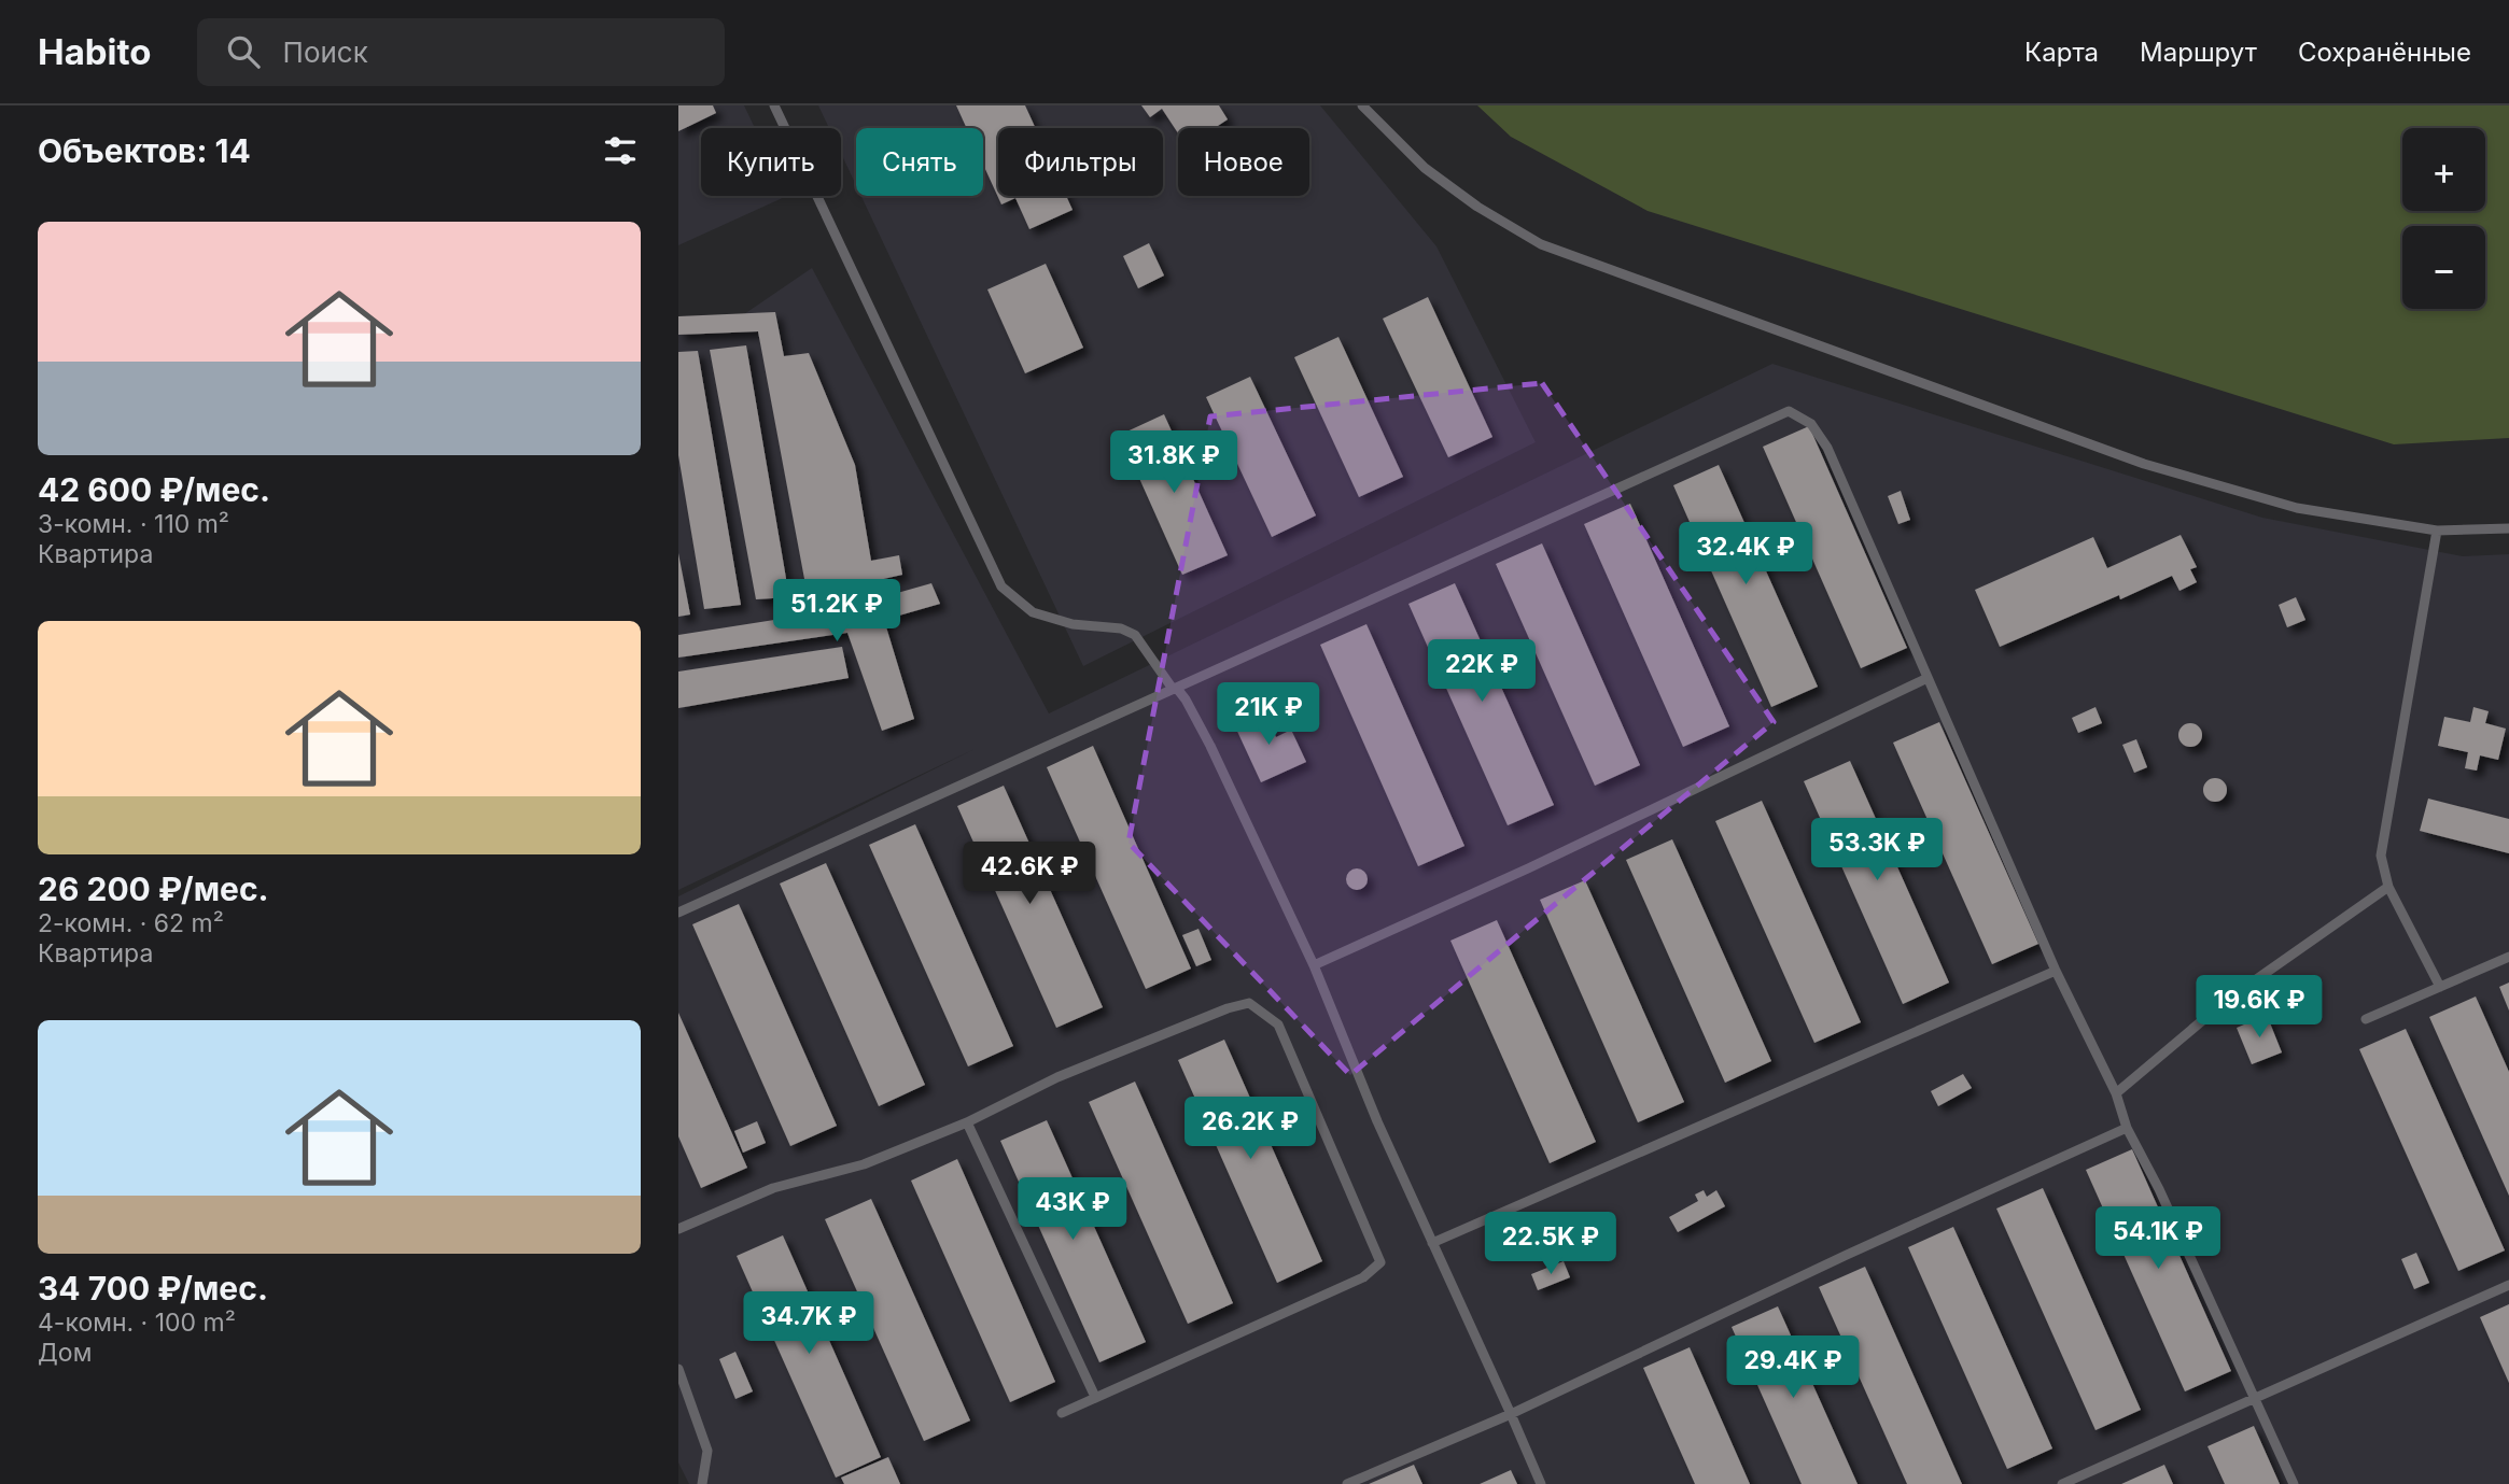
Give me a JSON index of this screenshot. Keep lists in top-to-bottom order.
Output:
{
  "page": {
    "header": "Habito",
    "search": "Поиск",
    "nav": ["Карта", "Маршрут", "Сохранённые"],
    "heading": "Объектов: 14",
    "map_buttons": ["+", "−"],
    "chip": [
      "Купить",
      "Снять",
      "Фильтры",
      "Новое"
    ],
    "list": [
      {
        "name": "42 600 ₽/мес.",
        "note": "3-комн. · 110 m² · Квартира"
      },
      {
        "name": "26 200 ₽/мес.",
        "note": "2-комн. · 62 m² · Квартира"
      },
      {
        "name": "34 700 ₽/мес.",
        "note": "4-комн. · 100 m² · Дом"
      }
    ],
    "price": [
      "31.8K ₽",
      "32.4K ₽",
      "51.2K ₽",
      "22K ₽",
      "21K ₽",
      "53.3K ₽",
      "42.6K ₽",
      "19.6K ₽",
      "26.2K ₽",
      "43K ₽",
      "54.1K ₽",
      "22.5K ₽",
      "34.7K ₽",
      "29.4K ₽"
    ]
  }
}
